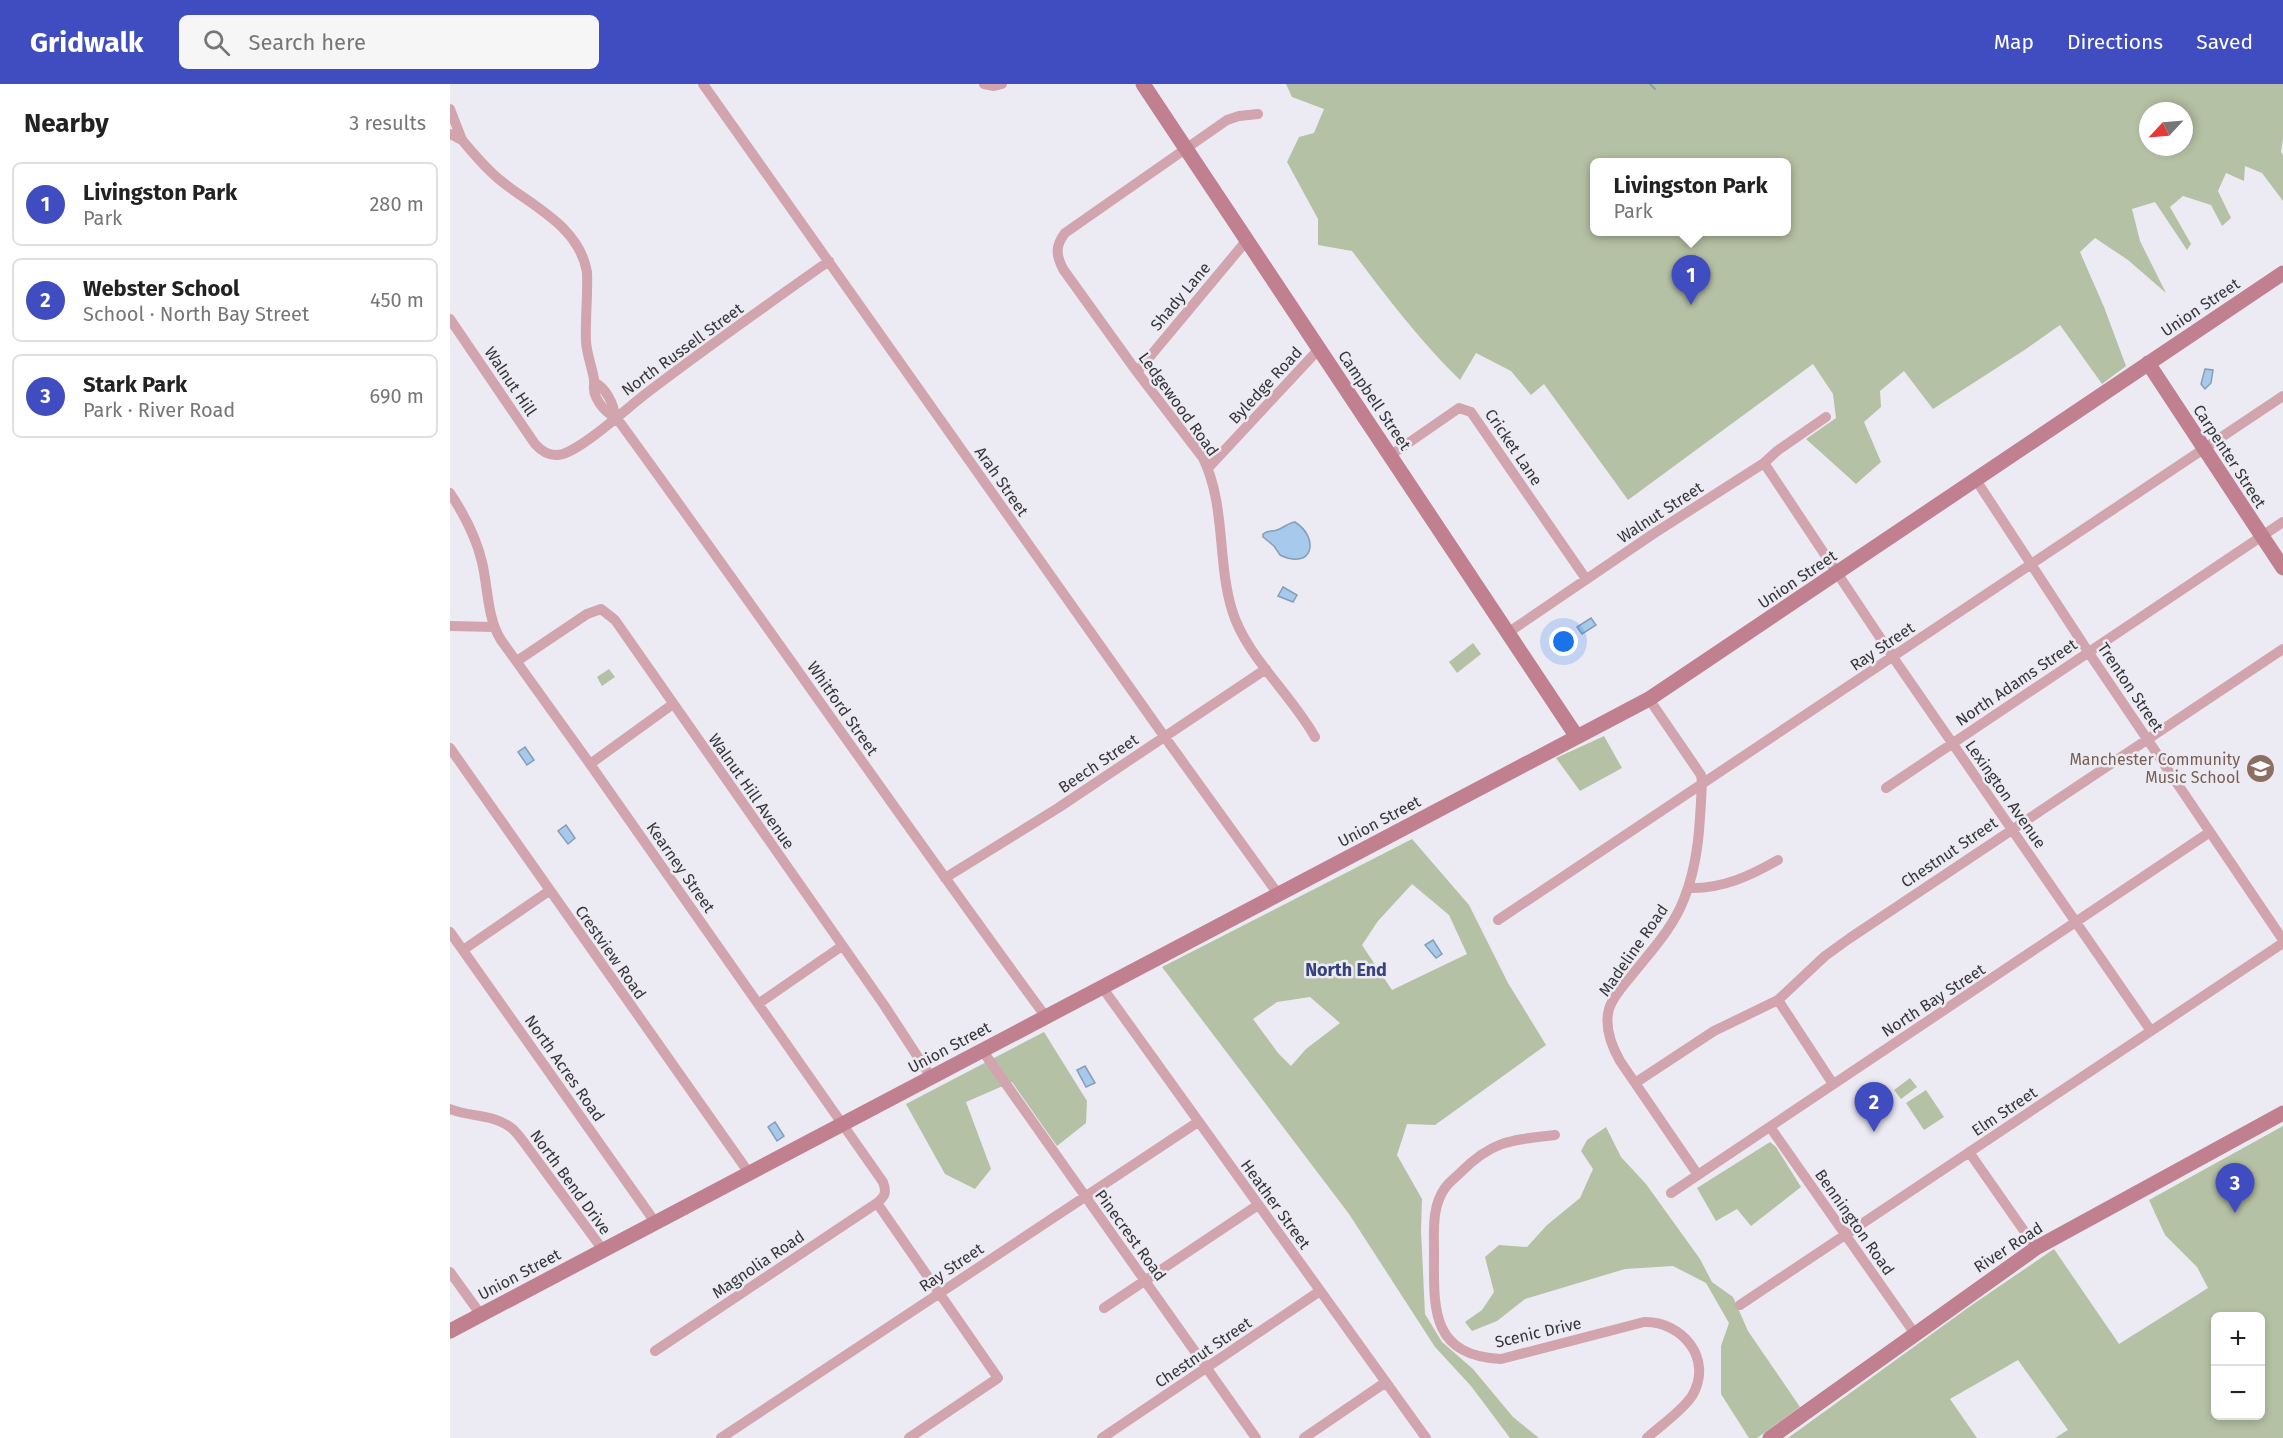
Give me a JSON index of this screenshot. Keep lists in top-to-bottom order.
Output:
{
  "streets": {
    "street": [
      "Shady Lane",
      "Union Street",
      "North Russell Street",
      "Walnut Hill",
      "Byledge Road",
      "Campbell Street",
      "Ledgewood Road",
      "Cricket Lane",
      "Carpenter Street",
      "Arah Street",
      "Walnut Street",
      "Ray Street",
      "North Adams Street",
      "Trenton Street",
      "Whitford Street",
      "Beech Street",
      "Walnut Hill Avenue",
      "Lexington Avenue",
      "Chestnut Street",
      "Kearney Street",
      "Madeline Road",
      "Crestview Road",
      "North Bay Street",
      "North Acres Road",
      "Elm Street",
      "North Bend Drive",
      "Heather Street",
      "Bennington Road",
      "Pinecrest Road",
      "River Road",
      "Magnolia Road",
      "Scenic Drive"
    ]
  },
  "crossings": [
    ["Shady Lane", "Campbell Street"],
    ["Shady Lane", "Ledgewood Road"],
    ["Union Street", "Campbell Street"],
    ["Union Street", "Carpenter Street"],
    ["Union Street", "Arah Street"],
    ["Union Street", "Trenton Street"],
    ["Union Street", "Whitford Street"],
    ["Union Street", "Walnut Hill Avenue"],
    ["Union Street", "Lexington Avenue"],
    ["Union Street", "Kearney Street"],
    ["Union Street", "Crestview Road"],
    ["Union Street", "North Acres Road"],
    ["Union Street", "North Bend Drive"],
    ["Union Street", "Heather Street"],
    ["Union Street", "Pinecrest Road"],
    ["North Russell Street", "Walnut Hill"],
    ["North Russell Street", "Arah Street"],
    ["North Russell Street", "Whitford Street"],
    ["Byledge Road", "Campbell Street"],
    ["Byledge Road", "Ledgewood Road"],
    ["Campbell Street", "Ledgewood Road"],
    ["Campbell Street", "Cricket Lane"],
    ["Campbell Street", "Walnut Street"],
    ["Ledgewood Road", "Beech Street"],
    ["Cricket Lane", "Walnut Street"],
    ["Carpenter Street", "Ray Street"],
    ["Carpenter Street", "North Adams Street"],
    ["Arah Street", "Beech Street"],
    ["Walnut Street", "Lexington Avenue"],
    ["Ray Street", "Trenton Street"],
    ["Ray Street", "Lexington Avenue"],
    ["Ray Street", "Madeline Road"],
    ["Ray Street", "Heather Street"],
    ["Ray Street", "Pinecrest Road"],
    ["North Adams Street", "Trenton Street"],
    ["North Adams Street", "Lexington Avenue"],
    ["Trenton Street", "Chestnut Street"],
    ["Trenton Street", "North Bay Street"],
    ["Trenton Street", "Elm Street"],
    ["Whitford Street", "Beech Street"],
    ["Walnut Hill Avenue", "Kearney Street"],
    ["Lexington Avenue", "Chestnut Street"],
    ["Lexington Avenue", "North Bay Street"],
    ["Lexington Avenue", "Elm Street"],
    ["Chestnut Street", "Madeline Road"],
    ["Chestnut Street", "Heather Street"],
    ["Chestnut Street", "Pinecrest Road"],
    ["Kearney Street", "Magnolia Road"],
    ["Madeline Road", "North Bay Street"],
    ["North Bay Street", "Bennington Road"],
    ["Elm Street", "Bennington Road"],
    ["Bennington Road", "River Road"]
  ],
  "districts": ["North End"],
  "places": {
    "school or university": ["Manchester Community Music School"]
  },
  "north": "bottom left",
  "page": {
    "header": "Gridwalk",
    "search": "Search here",
    "nav": ["Map", "Directions", "Saved"],
    "heading": ["Nearby", "3 results"],
    "popup": ["Livingston Park", "Park"],
    "list": [
      {
        "mark": "1",
        "name": "Livingston Park",
        "note": "Park",
        "value": "280 m"
      },
      {
        "mark": "2",
        "name": "Webster School",
        "note": "School · North Bay Street",
        "value": "450 m"
      },
      {
        "mark": "3",
        "name": "Stark Park",
        "note": "Park · River Road",
        "value": "690 m"
      }
    ],
    "pins": ["1", "2", "3"],
    "map_buttons": ["+", "−"]
  }
}
